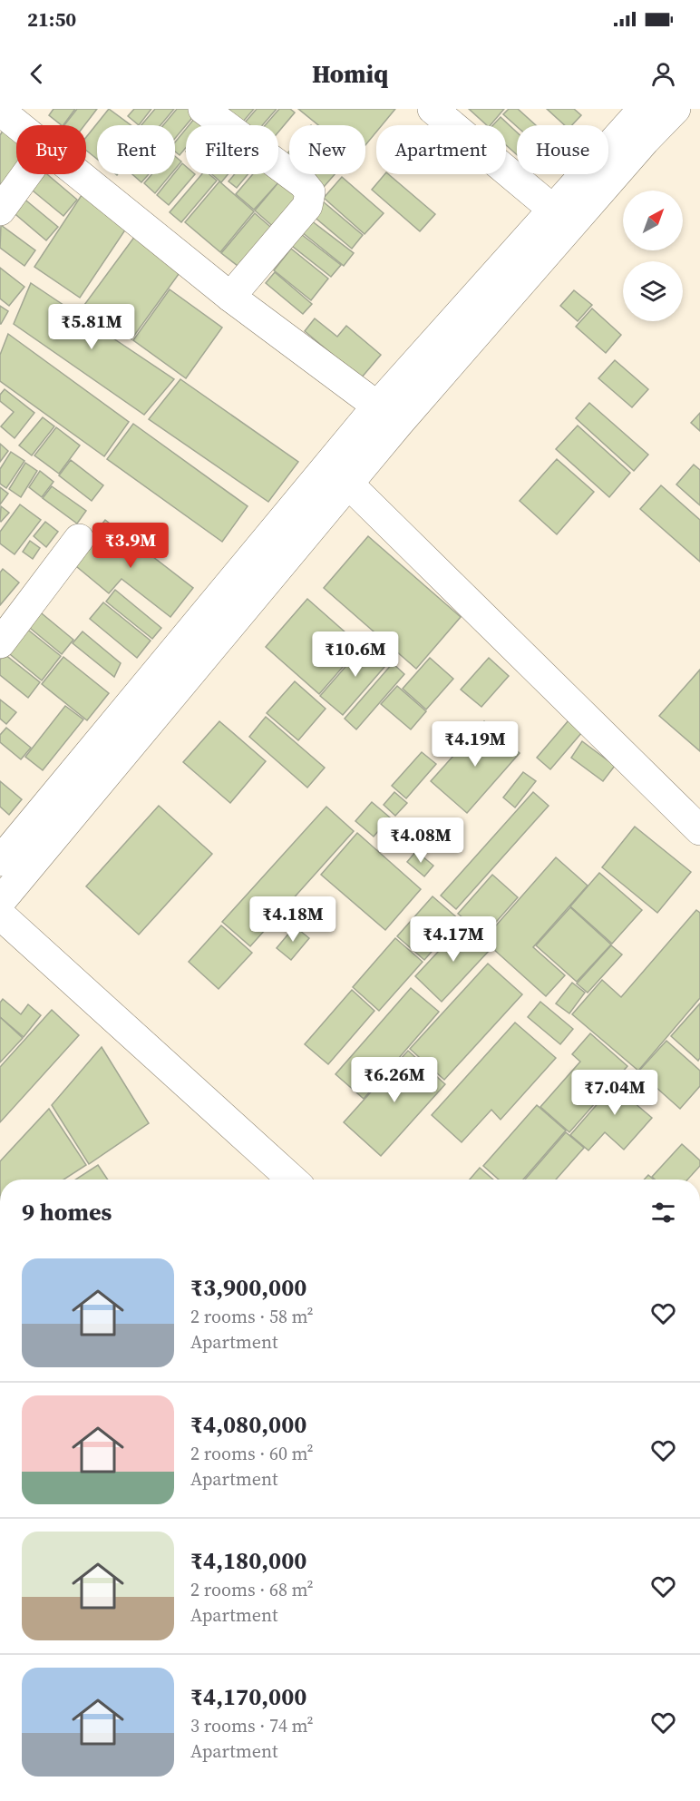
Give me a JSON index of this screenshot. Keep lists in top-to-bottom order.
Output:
{
  "north": "top right",
  "page": {
    "status": "21:50",
    "header": "Homiq",
    "chip": [
      "Buy",
      "Rent",
      "Filters",
      "New",
      "Apartment",
      "House"
    ],
    "price": [
      "₹5.81M",
      "₹3.9M",
      "₹10.6M",
      "₹4.19M",
      "₹4.08M",
      "₹4.18M",
      "₹4.17M",
      "₹6.26M",
      "₹7.04M"
    ],
    "heading": "9 homes",
    "list": [
      {
        "name": "₹3,900,000",
        "note": "2 rooms · 58 m² · Apartment"
      },
      {
        "name": "₹4,080,000",
        "note": "2 rooms · 60 m² · Apartment"
      },
      {
        "name": "₹4,180,000",
        "note": "2 rooms · 68 m² · Apartment"
      },
      {
        "name": "₹4,170,000",
        "note": "3 rooms · 74 m² · Apartment"
      }
    ]
  }
}
